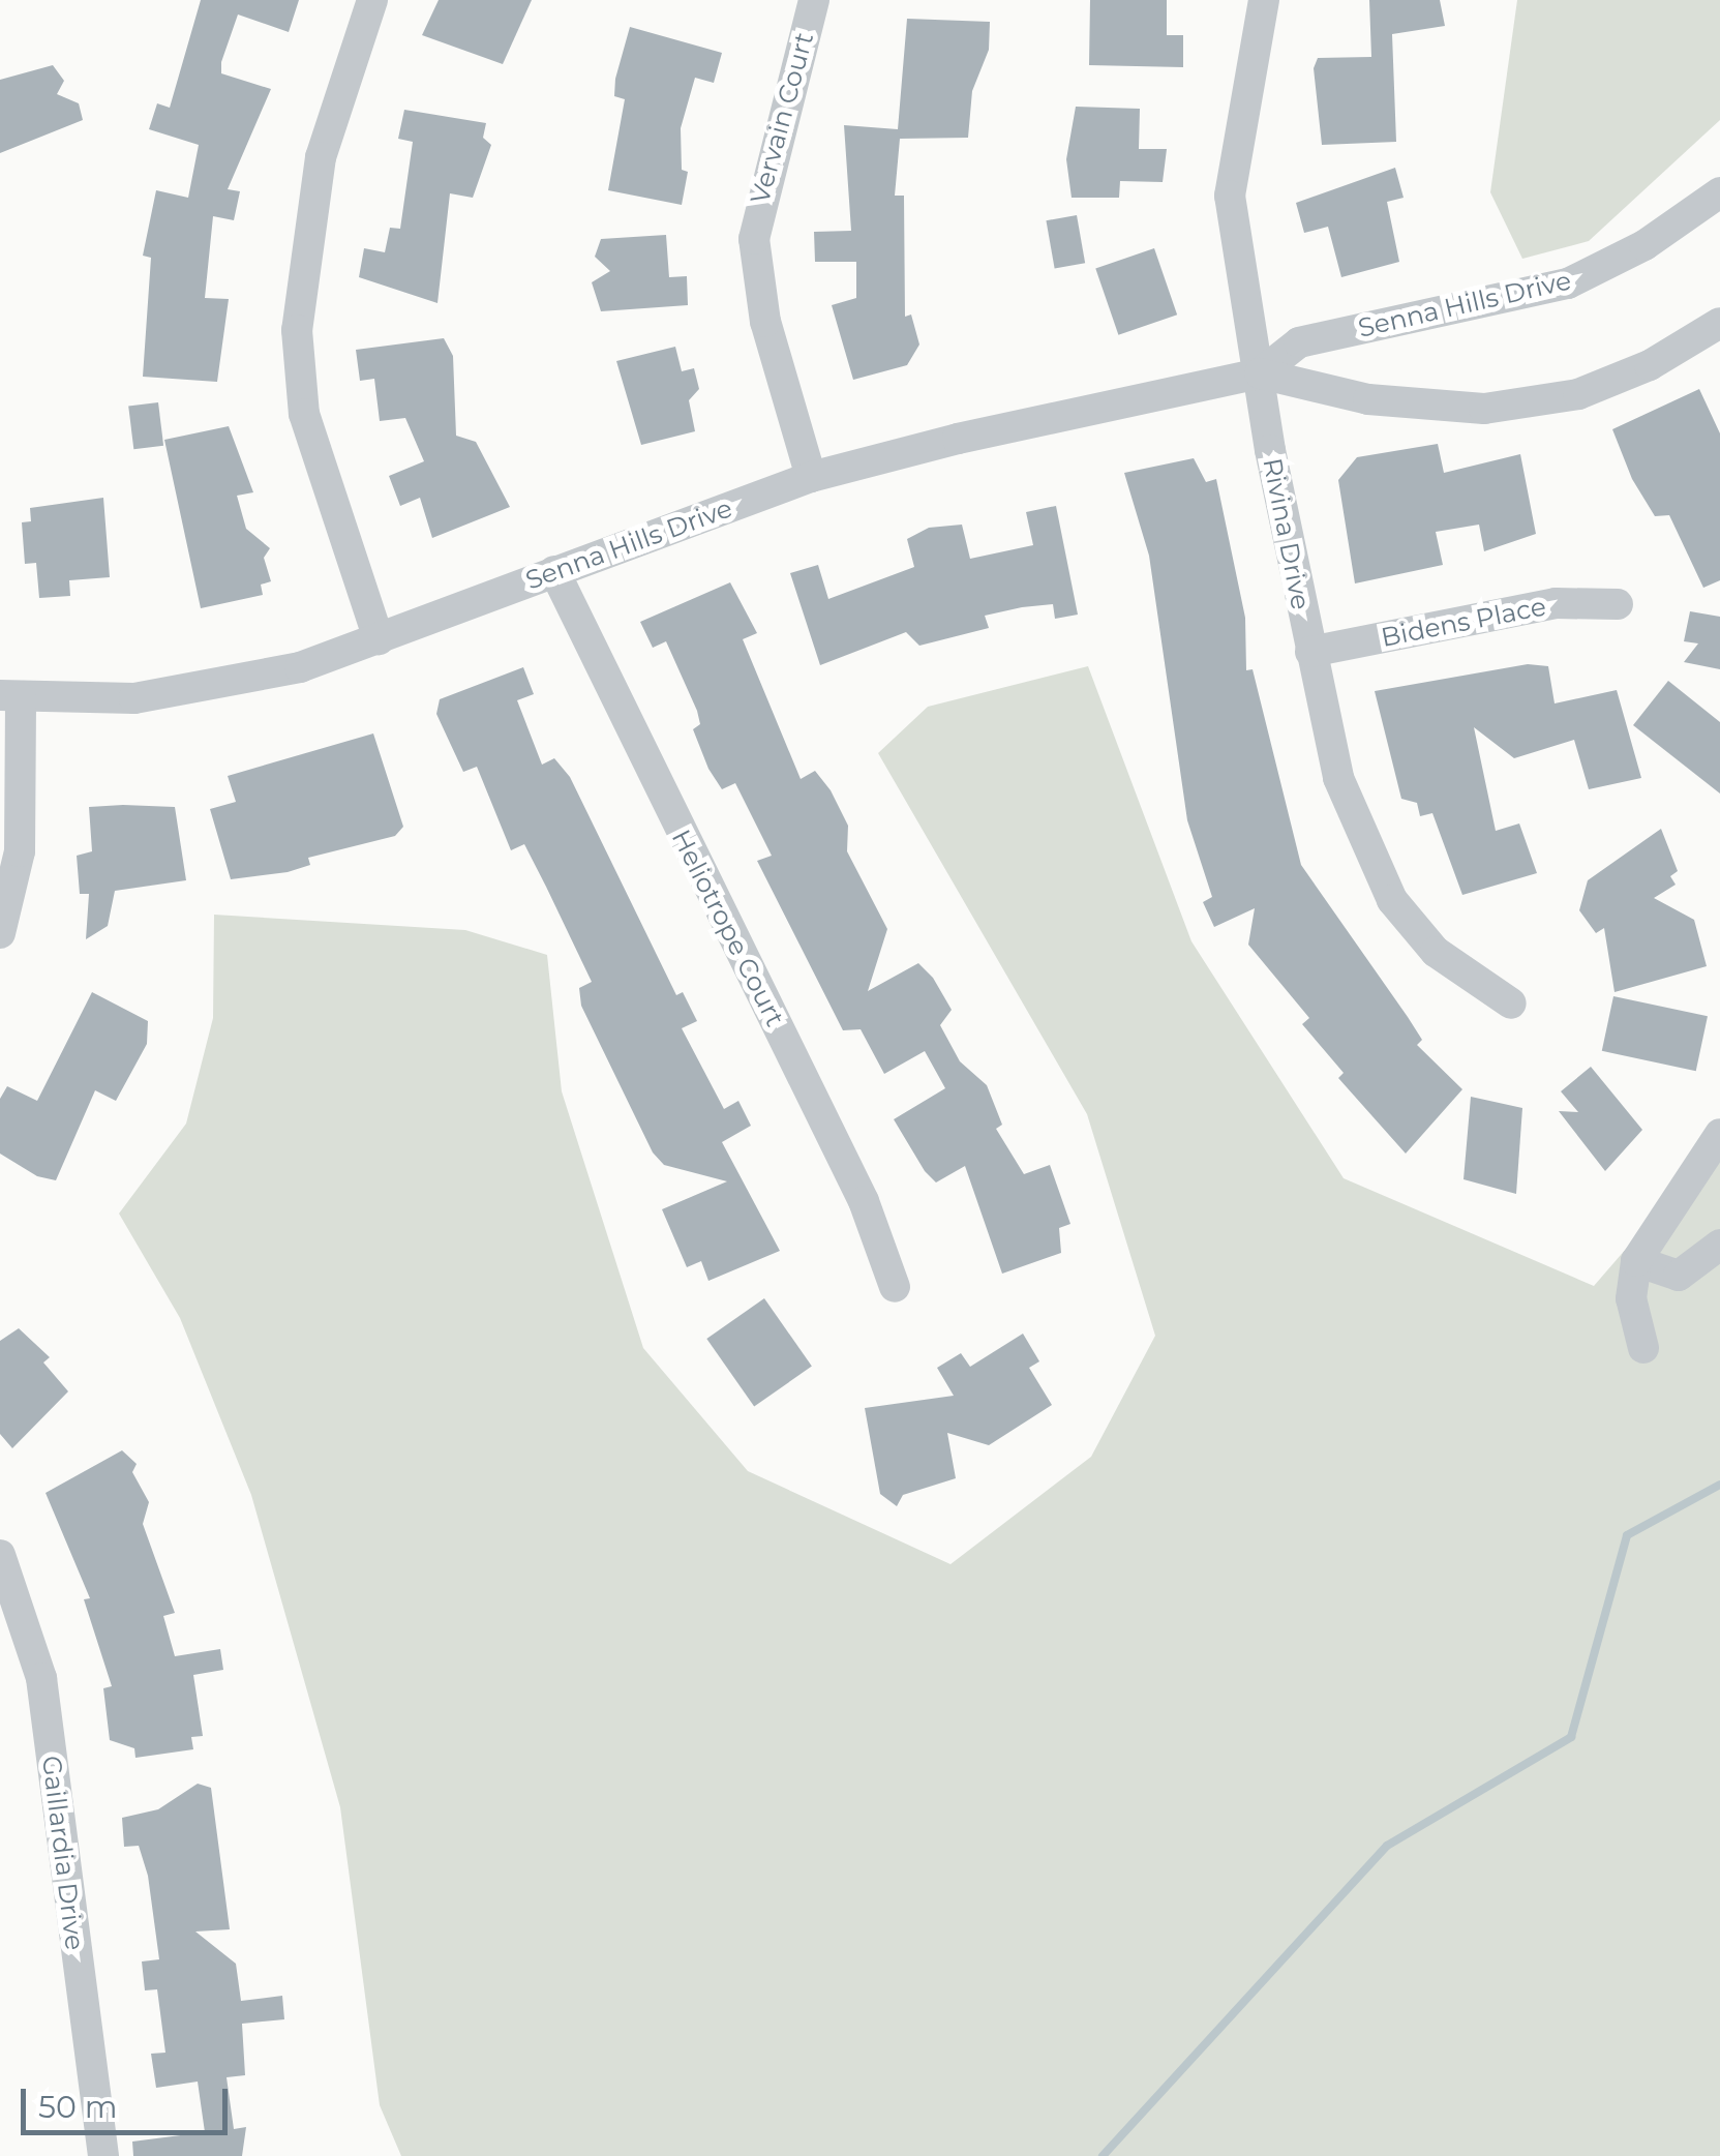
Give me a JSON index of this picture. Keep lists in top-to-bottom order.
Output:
{
  "streets": {
    "street": [
      "Vervain Court",
      "Senna Hills Drive",
      "Rivina Drive",
      "Bidens Place",
      "Heliotrope Court",
      "Gaillardia Drive"
    ]
  },
  "crossings": [
    ["Vervain Court", "Senna Hills Drive"],
    ["Senna Hills Drive", "Rivina Drive"],
    ["Senna Hills Drive", "Heliotrope Court"],
    ["Rivina Drive", "Bidens Place"]
  ],
  "scale_bar": "50 m"
}
